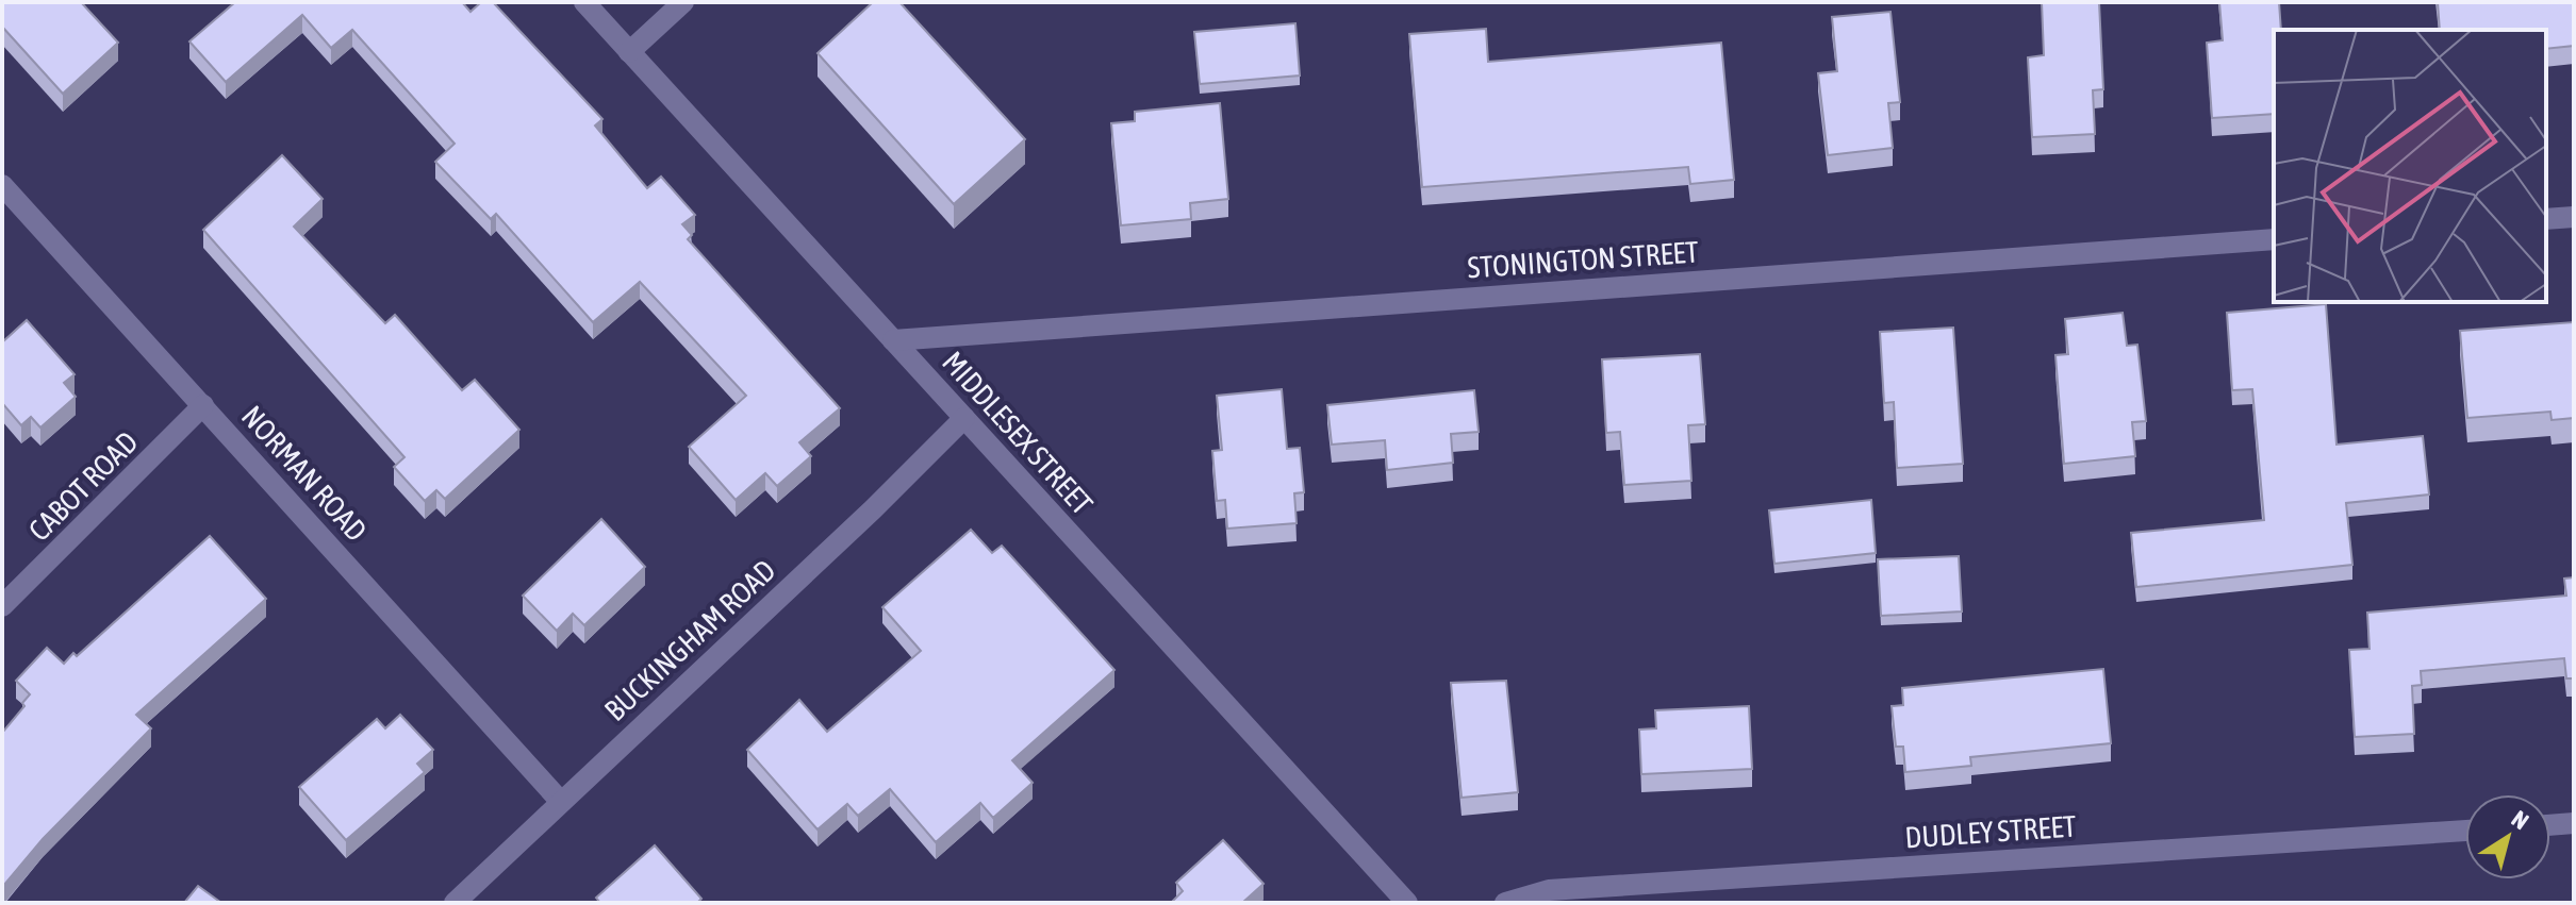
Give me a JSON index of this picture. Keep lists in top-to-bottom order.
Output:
{
  "streets": {
    "street": [
      "STONINGTON STREET",
      "MIDDLESEX STREET",
      "NORMAN ROAD",
      "CABOT ROAD",
      "BUCKINGHAM ROAD",
      "DUDLEY STREET"
    ]
  },
  "crossings": [
    ["STONINGTON STREET", "MIDDLESEX STREET"],
    ["MIDDLESEX STREET", "BUCKINGHAM ROAD"],
    ["NORMAN ROAD", "CABOT ROAD"],
    ["NORMAN ROAD", "BUCKINGHAM ROAD"]
  ],
  "north": "top right"
}
